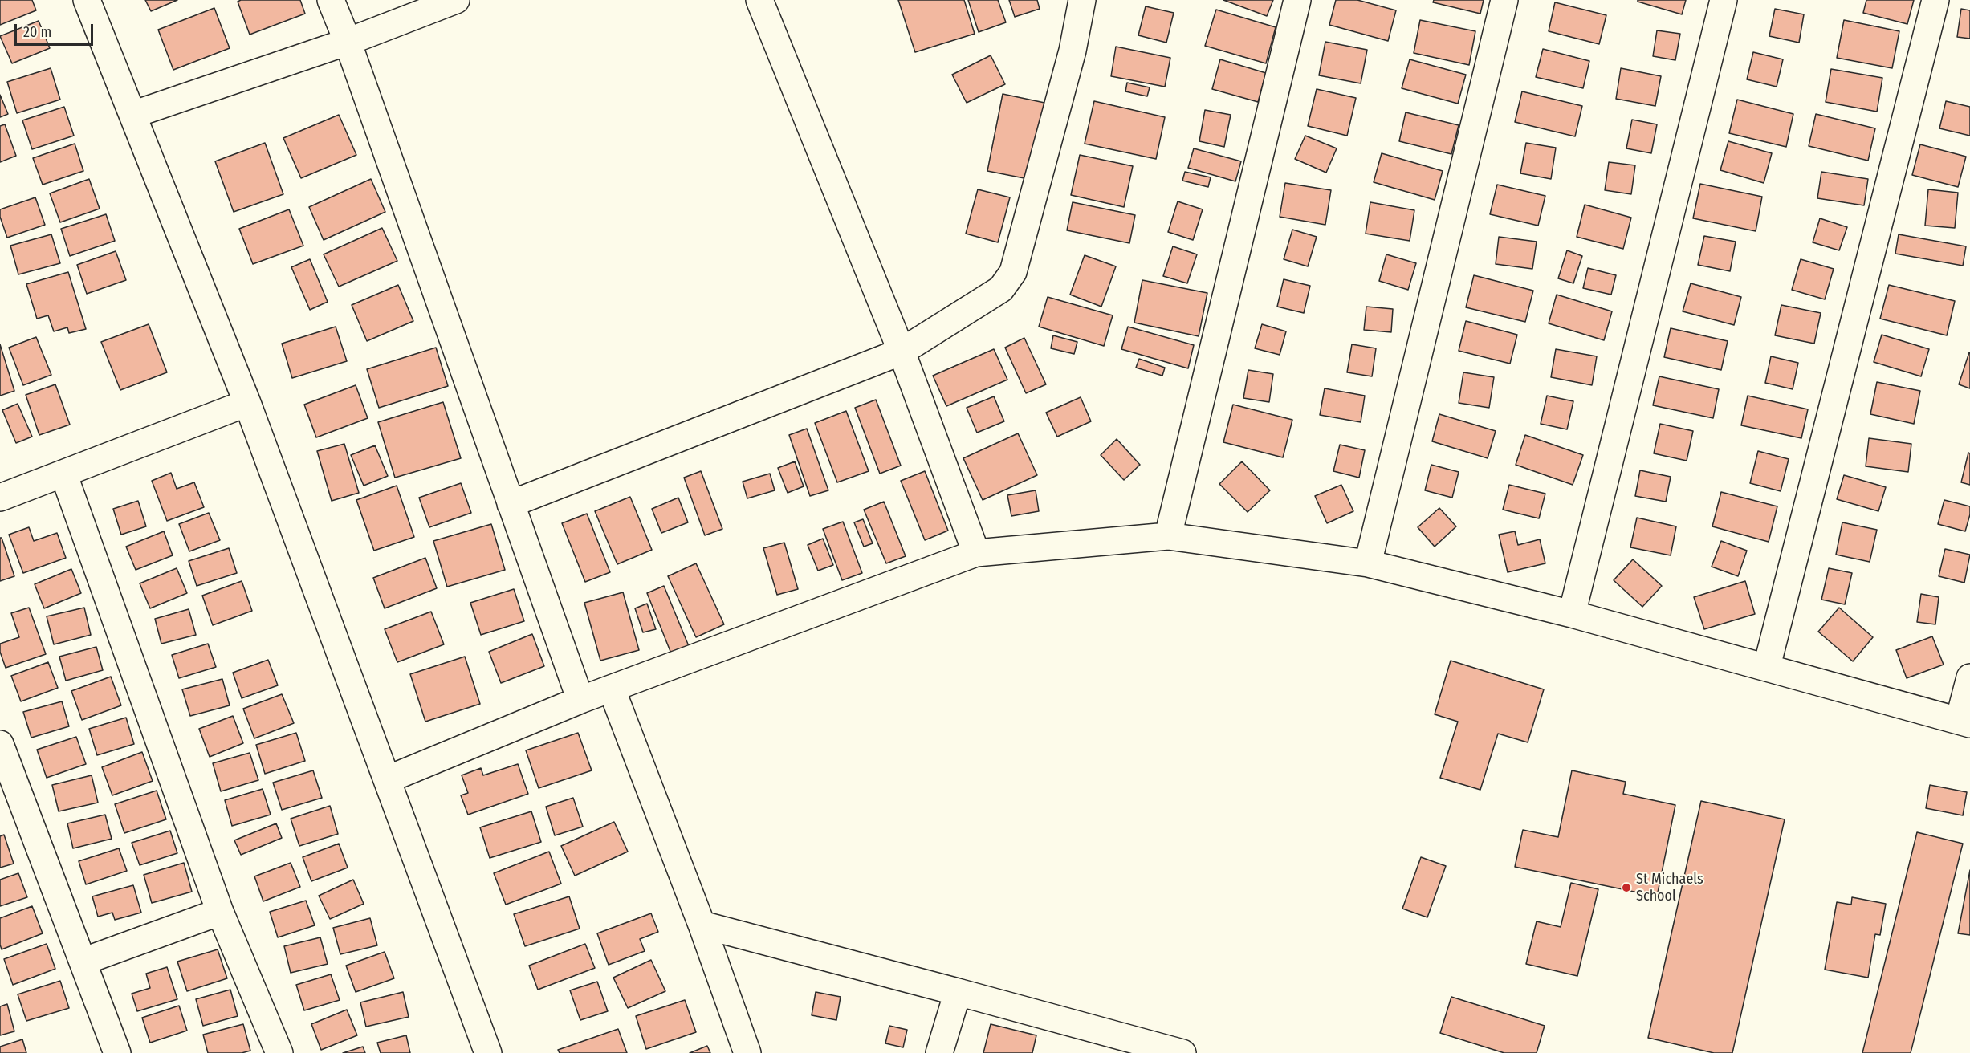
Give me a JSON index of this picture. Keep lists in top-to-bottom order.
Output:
{
  "places": ["St Michaels School"],
  "scale_bar": "20 m"
}
